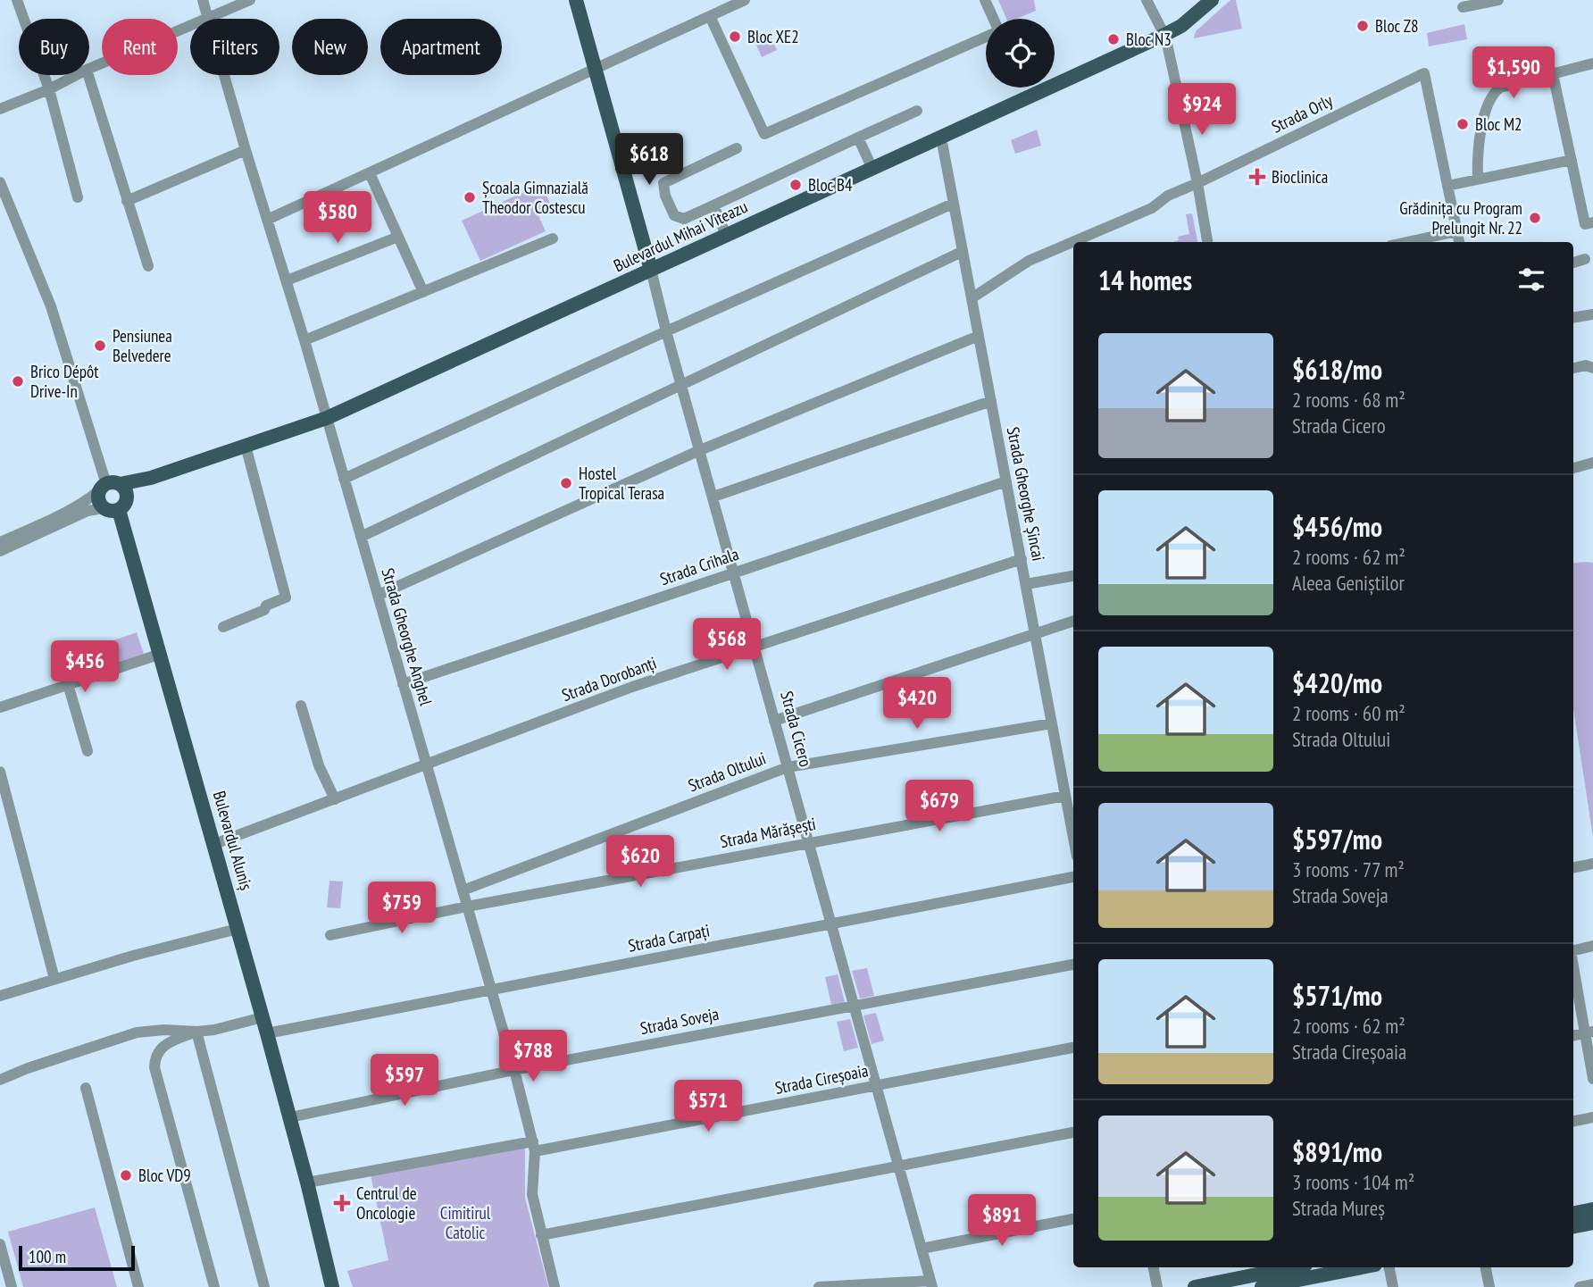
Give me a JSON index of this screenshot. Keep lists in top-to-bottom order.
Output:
{
  "streets": {
    "main road": ["Bulevardul Mihai Viteazu", "Strada Cicero", "Bulevardul Aluniș"],
    "street": [
      "Strada Orly",
      "Strada Gheorghe Șincai",
      "Strada Crihala",
      "Strada Gheorghe Anghel",
      "Strada Dorobanți",
      "Strada Oltului",
      "Strada Mărășești",
      "Strada Carpați",
      "Strada Soveja",
      "Strada Cireșoaia"
    ]
  },
  "crossings": [
    ["Strada Orly", "Strada Gheorghe Șincai"],
    ["Bulevardul Mihai Viteazu", "Strada Gheorghe Șincai"],
    ["Bulevardul Mihai Viteazu", "Strada Gheorghe Anghel"],
    ["Bulevardul Mihai Viteazu", "Strada Cicero"],
    ["Bulevardul Mihai Viteazu", "Bulevardul Aluniș"],
    ["Strada Gheorghe Șincai", "Strada Crihala"],
    ["Strada Gheorghe Șincai", "Strada Dorobanți"],
    ["Strada Gheorghe Șincai", "Strada Oltului"],
    ["Strada Gheorghe Șincai", "Strada Mărășești"],
    ["Strada Crihala", "Strada Gheorghe Anghel"],
    ["Strada Crihala", "Strada Cicero"],
    ["Strada Gheorghe Anghel", "Strada Dorobanți"],
    ["Strada Gheorghe Anghel", "Strada Oltului"],
    ["Strada Gheorghe Anghel", "Strada Mărășești"],
    ["Strada Gheorghe Anghel", "Strada Carpați"],
    ["Strada Gheorghe Anghel", "Strada Soveja"],
    ["Strada Gheorghe Anghel", "Strada Cireșoaia"],
    ["Strada Dorobanți", "Strada Cicero"],
    ["Strada Dorobanți", "Bulevardul Aluniș"],
    ["Strada Cicero", "Strada Oltului"],
    ["Strada Cicero", "Strada Mărășești"],
    ["Strada Cicero", "Strada Carpați"],
    ["Strada Cicero", "Strada Soveja"],
    ["Strada Cicero", "Strada Cireșoaia"],
    ["Bulevardul Aluniș", "Strada Carpați"],
    ["Bulevardul Aluniș", "Strada Soveja"],
    ["Bulevardul Aluniș", "Strada Cireșoaia"]
  ],
  "parks": ["Cimitirul Catolic"],
  "places": {
    "other": [
      "Bloc Z8",
      "Bloc XE2",
      "Bloc N3",
      "Bloc M2",
      "Bloc B4",
      "Școala Gimnazială Theodor Costescu",
      "Grădinița cu Program Prelungit Nr. 22",
      "Pensiunea Belvedere",
      "Brico Dépôt Drive-In",
      "Hostel Tropical Terasa",
      "Bloc VD9"
    ],
    "health": ["Bioclinica", "Centrul de Oncologie"]
  },
  "scale_bar": "100 m",
  "page": {
    "chip": [
      "Buy",
      "Rent",
      "Filters",
      "New",
      "Apartment"
    ],
    "price": [
      "$1,590",
      "$924",
      "$618",
      "$580",
      "$568",
      "$456",
      "$420",
      "$679",
      "$620",
      "$759",
      "$788",
      "$597",
      "$571",
      "$891"
    ],
    "heading": "14 homes",
    "list": [
      {
        "name": "$618/mo",
        "note": "2 rooms · 68 m² · Strada Cicero"
      },
      {
        "name": "$456/mo",
        "note": "2 rooms · 62 m² · Aleea Geniștilor"
      },
      {
        "name": "$420/mo",
        "note": "2 rooms · 60 m² · Strada Oltului"
      },
      {
        "name": "$597/mo",
        "note": "3 rooms · 77 m² · Strada Soveja"
      },
      {
        "name": "$571/mo",
        "note": "2 rooms · 62 m² · Strada Cireșoaia"
      },
      {
        "name": "$891/mo",
        "note": "3 rooms · 104 m² · Strada Mureș"
      }
    ],
    "scale": "100 m"
  }
}
